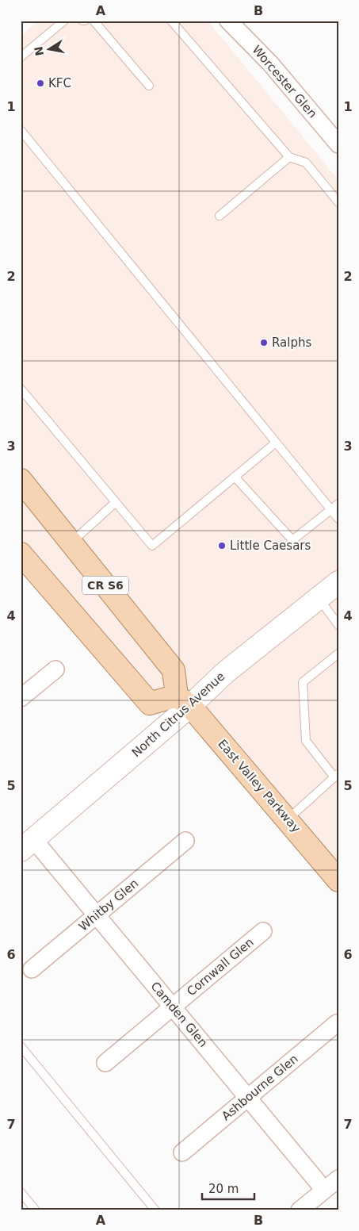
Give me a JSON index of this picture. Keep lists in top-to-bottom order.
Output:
{
  "streets": {
    "main road": ["CR S6", "East Valley Parkway"],
    "street": [
      "Worcester Glen",
      "North Citrus Avenue",
      "Whitby Glen",
      "Cornwall Glen",
      "Camden Glen",
      "Ashbourne Glen"
    ]
  },
  "crossings": [
    ["CR S6", "North Citrus Avenue"],
    ["CR S6", "East Valley Parkway"],
    ["North Citrus Avenue", "East Valley Parkway"],
    ["North Citrus Avenue", "Camden Glen"],
    ["Whitby Glen", "Camden Glen"],
    ["Cornwall Glen", "Camden Glen"],
    ["Camden Glen", "Ashbourne Glen"]
  ],
  "places": ["KFC", "Ralphs", "Little Caesars"],
  "scale_bar": "20 m",
  "north": "left",
  "grid": {
    "columns": ["A", "B"],
    "rows": [
      "1",
      "2",
      "3",
      "4",
      "5",
      "6",
      "7"
    ]
  }
}
